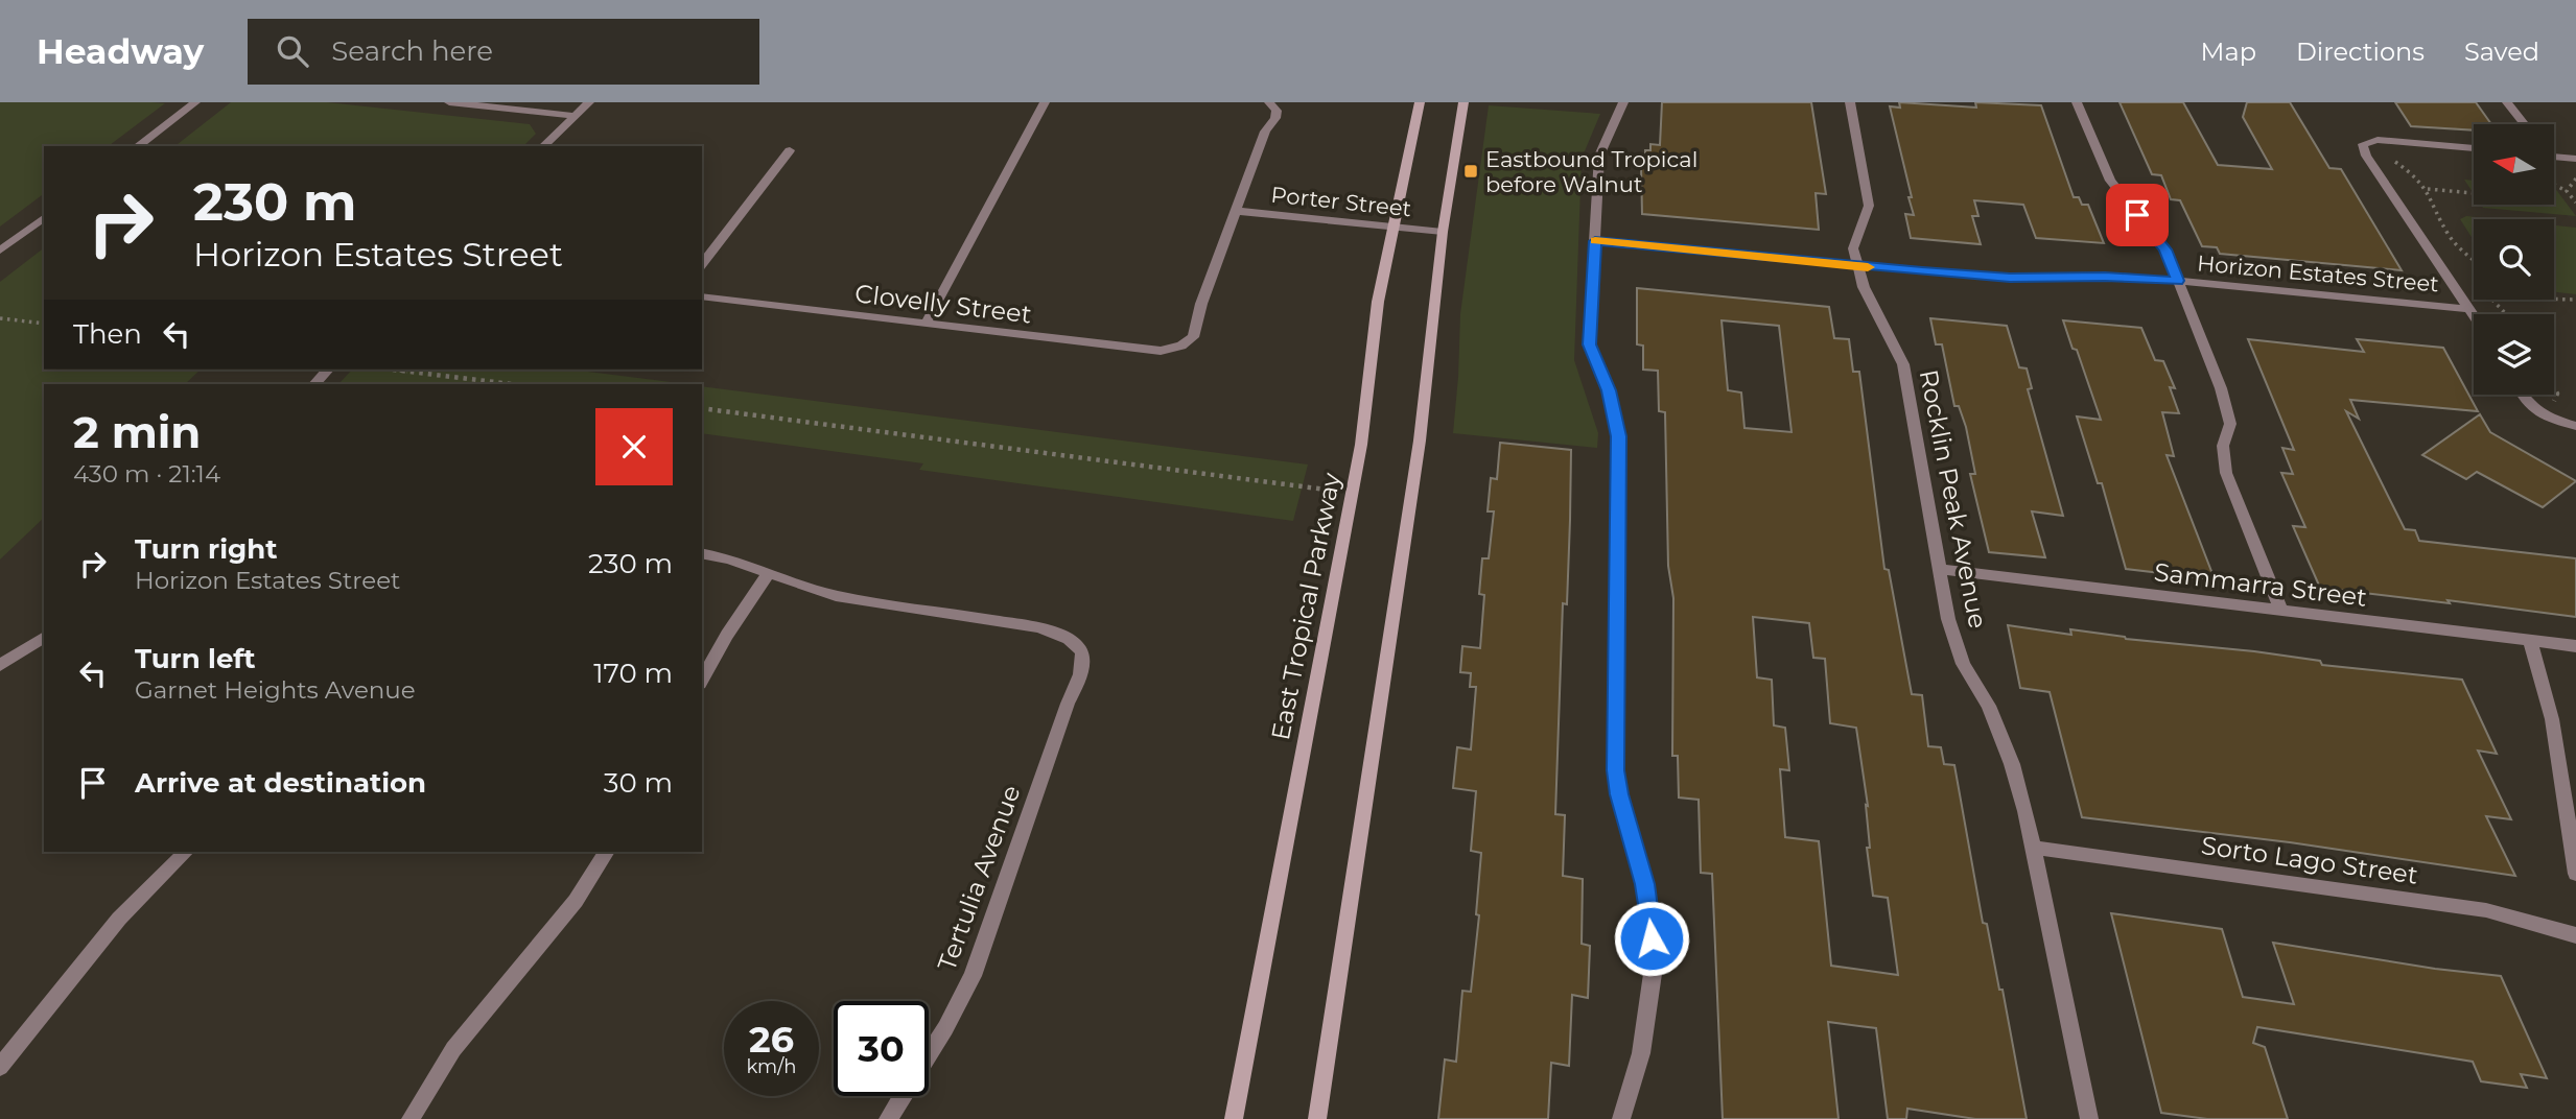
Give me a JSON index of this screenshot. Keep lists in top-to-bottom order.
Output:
{
  "streets": {
    "main road": ["East Tropical Parkway"],
    "street": [
      "Porter Street",
      "Horizon Estates Street",
      "Clovelly Street",
      "Rocklin Peak Avenue",
      "Sammarra Street",
      "Sorto Lago Street",
      "Tertulia Avenue"
    ]
  },
  "crossings": [
    ["Porter Street", "Clovelly Street"],
    ["Porter Street", "East Tropical Parkway"],
    ["Horizon Estates Street", "Rocklin Peak Avenue"],
    ["Rocklin Peak Avenue", "Sammarra Street"],
    ["Rocklin Peak Avenue", "Sorto Lago Street"]
  ],
  "places": {
    "transit": ["Eastbound Tropical before Walnut"]
  },
  "north": "left",
  "page": {
    "header": "Headway",
    "search": "Search here",
    "nav": ["Map", "Directions", "Saved"],
    "turn": ["230 m", "Horizon Estates Street"],
    "then": "Then",
    "heading": ["2 min", "430 m · 21:14"],
    "list": [
      {
        "name": "Turn right",
        "note": "Horizon Estates Street",
        "value": "230 m"
      },
      {
        "name": "Turn left",
        "note": "Garnet Heights Avenue",
        "value": "170 m"
      },
      {
        "name": "Arrive at destination",
        "value": "30 m"
      }
    ],
    "speed": "26 km/h",
    "limit": "30"
  }
}
